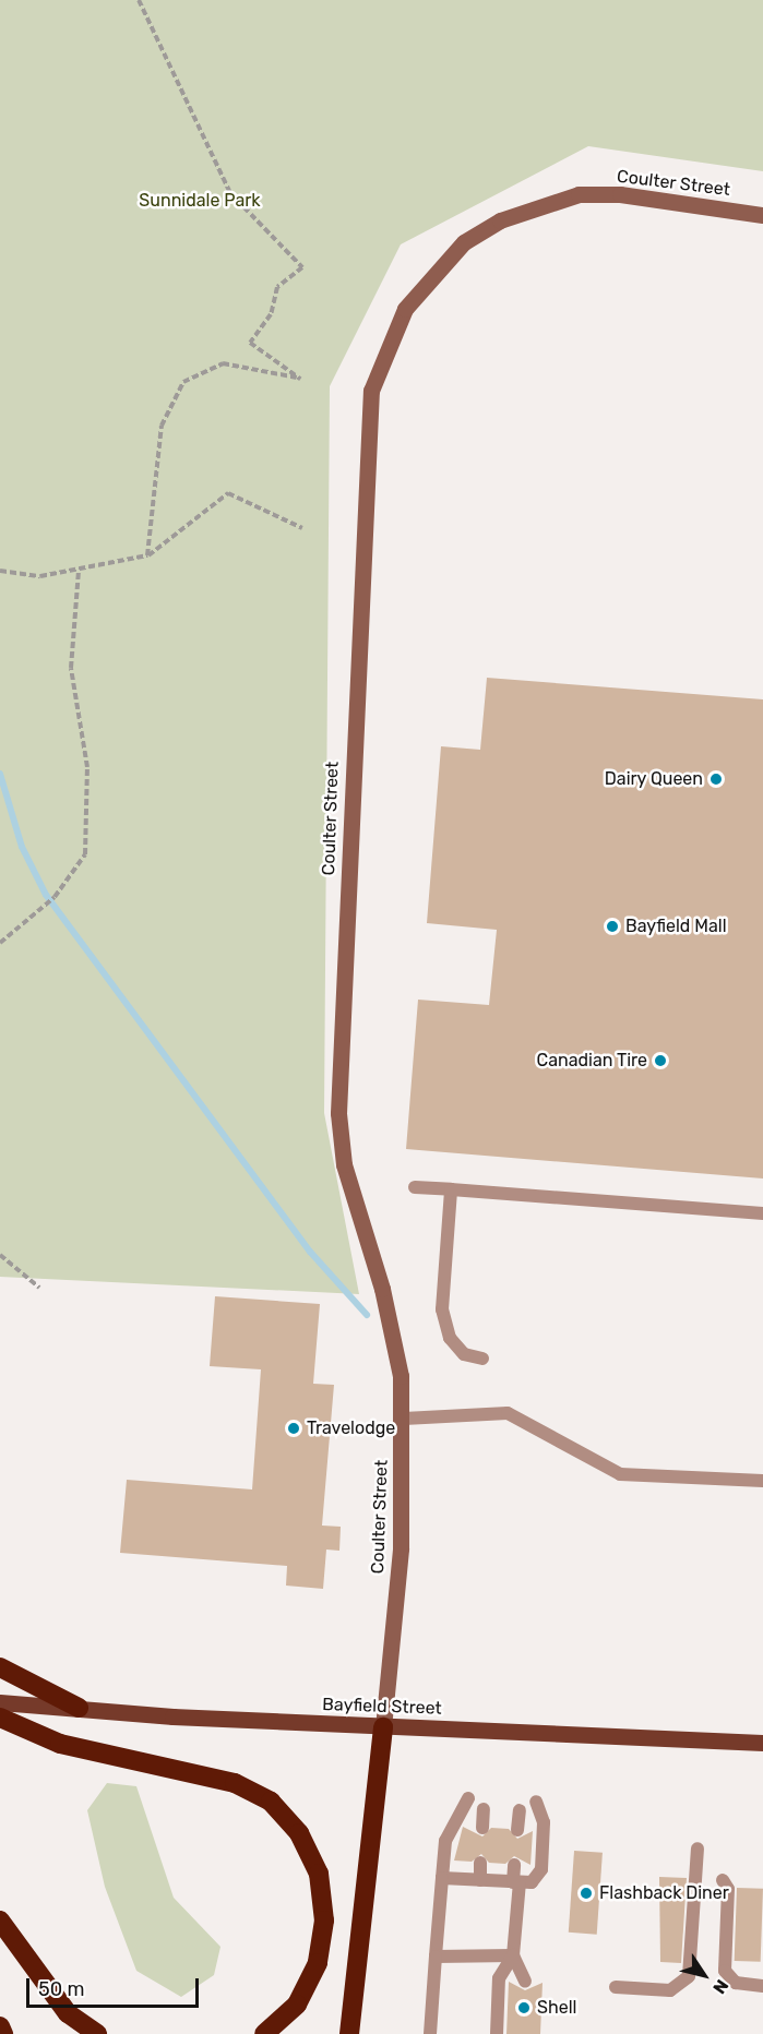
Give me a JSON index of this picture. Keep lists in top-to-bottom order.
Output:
{
  "streets": {
    "main road": ["Bayfield Street"],
    "street": ["Coulter Street"]
  },
  "crossings": [
    ["Coulter Street", "Bayfield Street"]
  ],
  "parks": ["Sunnidale Park"],
  "places": [
    "Dairy Queen",
    "Bayfield Mall",
    "Canadian Tire",
    "Travelodge",
    "Flashback Diner",
    "Shell"
  ],
  "scale_bar": "50 m",
  "north": "bottom right"
}
